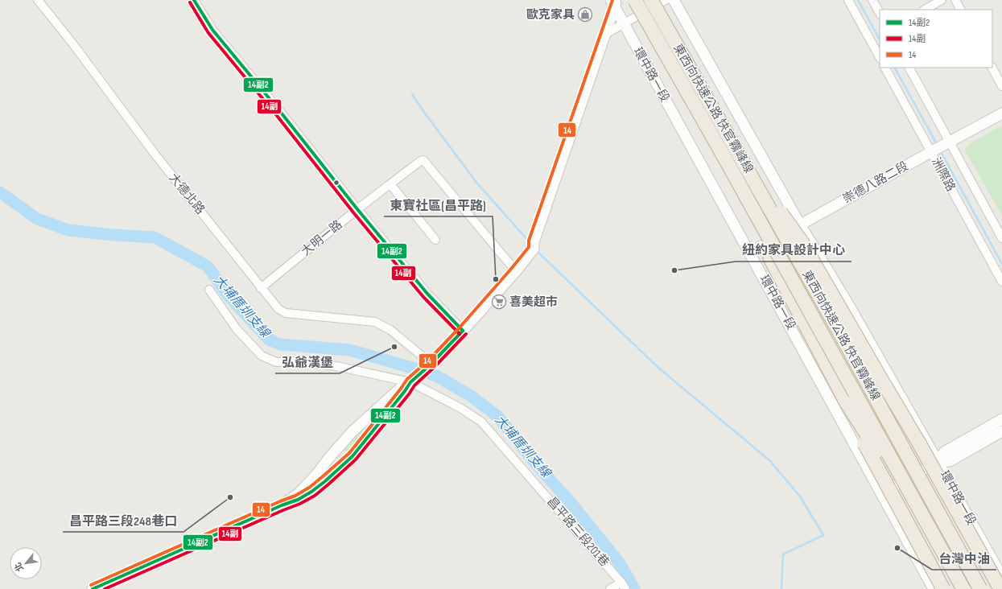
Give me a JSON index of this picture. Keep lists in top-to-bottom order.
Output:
{
  "streets": {
    "highway": ["東西向快速公路 快官霧峰線"],
    "street": [
      "環中路一段",
      "洲際路",
      "崇德八路二段",
      "大德北路",
      "大明一路",
      "昌平路三段201巷"
    ]
  },
  "crossings": [
    ["環中路一段", "崇德八路二段"],
    ["洲際路", "崇德八路二段"],
    ["大德北路", "大明一路"]
  ],
  "water": ["大埔厝圳支線"],
  "places": {
    "shop": ["歐克家具"],
    "other": [
      "紐約家具設計中心",
      "東寶社區(昌平路)",
      "弘爺漢堡",
      "昌平路三段248巷口",
      "台灣中油"
    ],
    "supermarket": ["喜美超市"]
  },
  "lines": ["transit line 14副2", "transit line 14", "transit line 14副"],
  "legend": ["14副2", "14副", "14"],
  "north": "bottom left"
}
